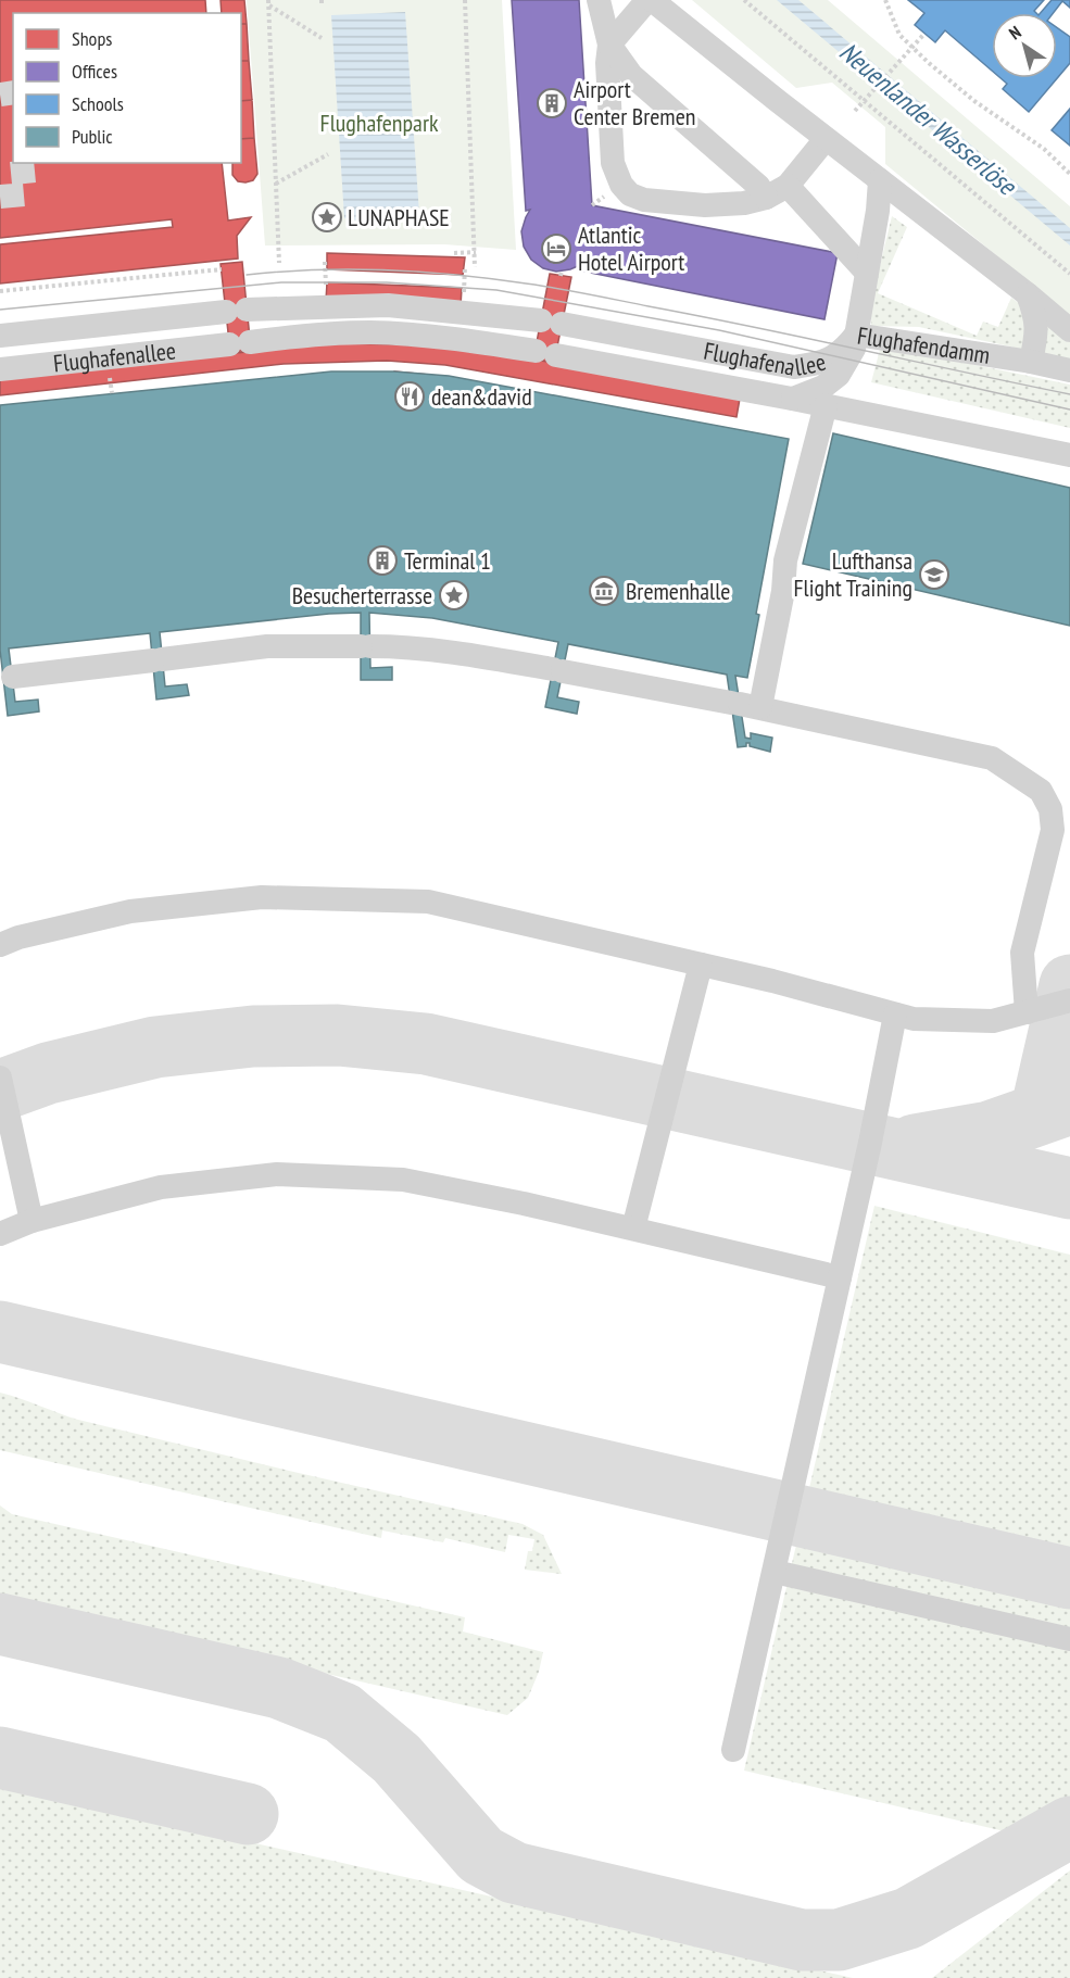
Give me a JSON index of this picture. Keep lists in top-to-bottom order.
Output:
{
  "streets": {
    "street": ["Flughafendamm", "Flughafenallee"]
  },
  "crossings": [
    ["Flughafendamm", "Flughafenallee"]
  ],
  "water": ["Neuenlander Wasserlöse"],
  "parks": ["Flughafenpark"],
  "places": {
    "building": ["Airport Center Bremen", "Terminal 1"],
    "place": ["LUNAPHASE", "Besucherterrasse"],
    "hotel": ["Atlantic Hotel Airport"],
    "restaurant": ["dean&david"],
    "school or university": ["Lufthansa Flight Training"],
    "museum": ["Bremenhalle"]
  },
  "legend": [
    "Shops",
    "Offices",
    "Schools",
    "Public"
  ],
  "north": "top left"
}
